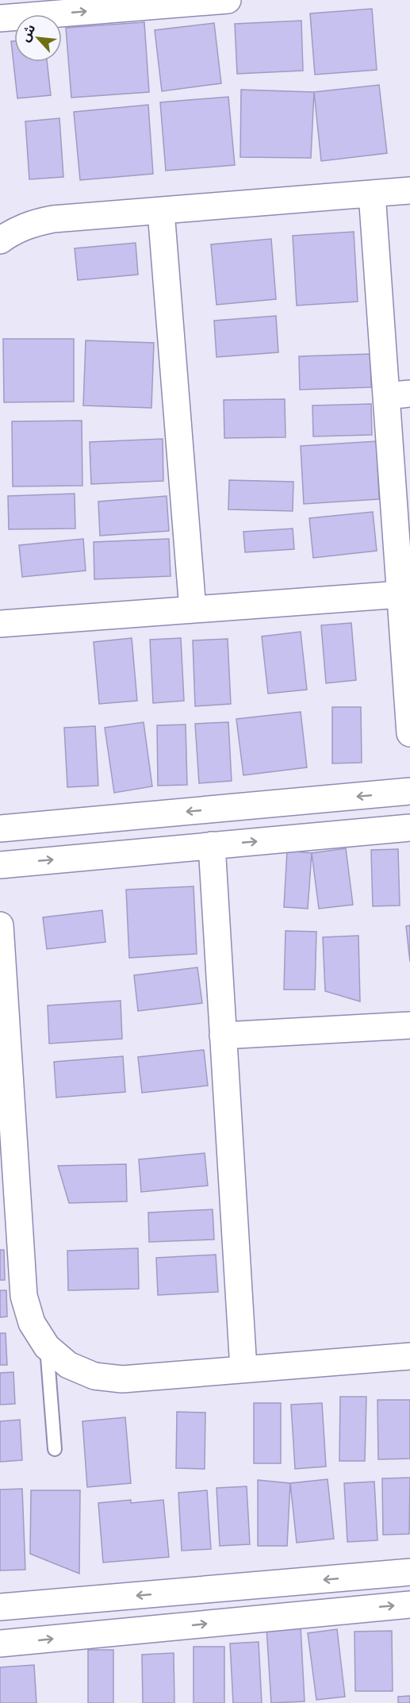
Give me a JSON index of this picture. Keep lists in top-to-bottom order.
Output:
{
  "north": "top left"
}
